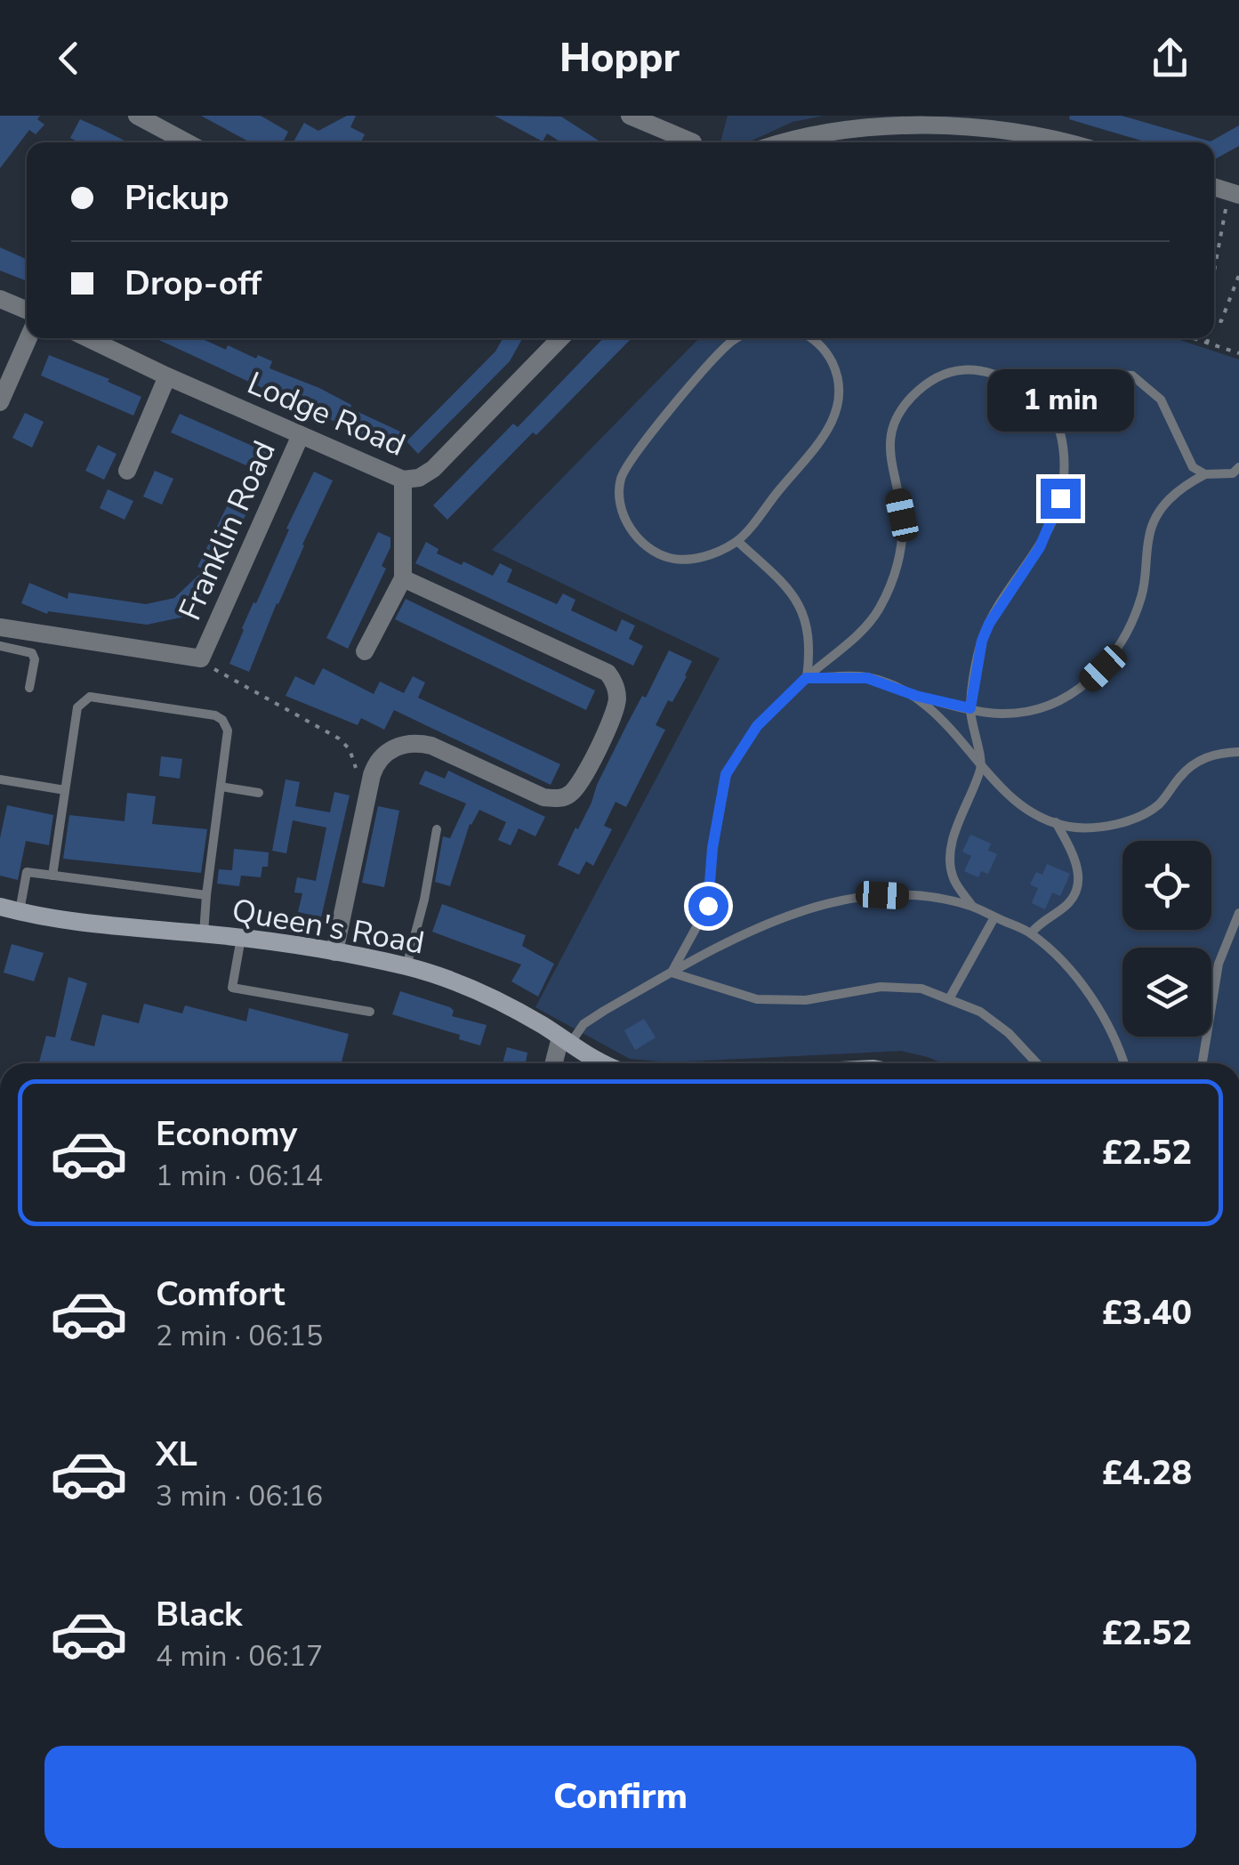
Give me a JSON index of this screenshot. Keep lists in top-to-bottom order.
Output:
{
  "streets": {
    "street": ["Lodge Road", "Franklin Road", "Queen's Road"]
  },
  "crossings": [
    ["Lodge Road", "Franklin Road"]
  ],
  "page": {
    "header": "Hoppr",
    "banner": ["Pickup", "Drop-off"],
    "bubble": "1 min",
    "list": [
      {
        "name": "Economy",
        "note": "1 min · 06:14",
        "value": "£2.52"
      },
      {
        "name": "Comfort",
        "note": "2 min · 06:15",
        "value": "£3.40"
      },
      {
        "name": "XL",
        "note": "3 min · 06:16",
        "value": "£4.28"
      },
      {
        "name": "Black",
        "note": "4 min · 06:17",
        "value": "£2.52"
      }
    ],
    "buttons": "Confirm"
  }
}
